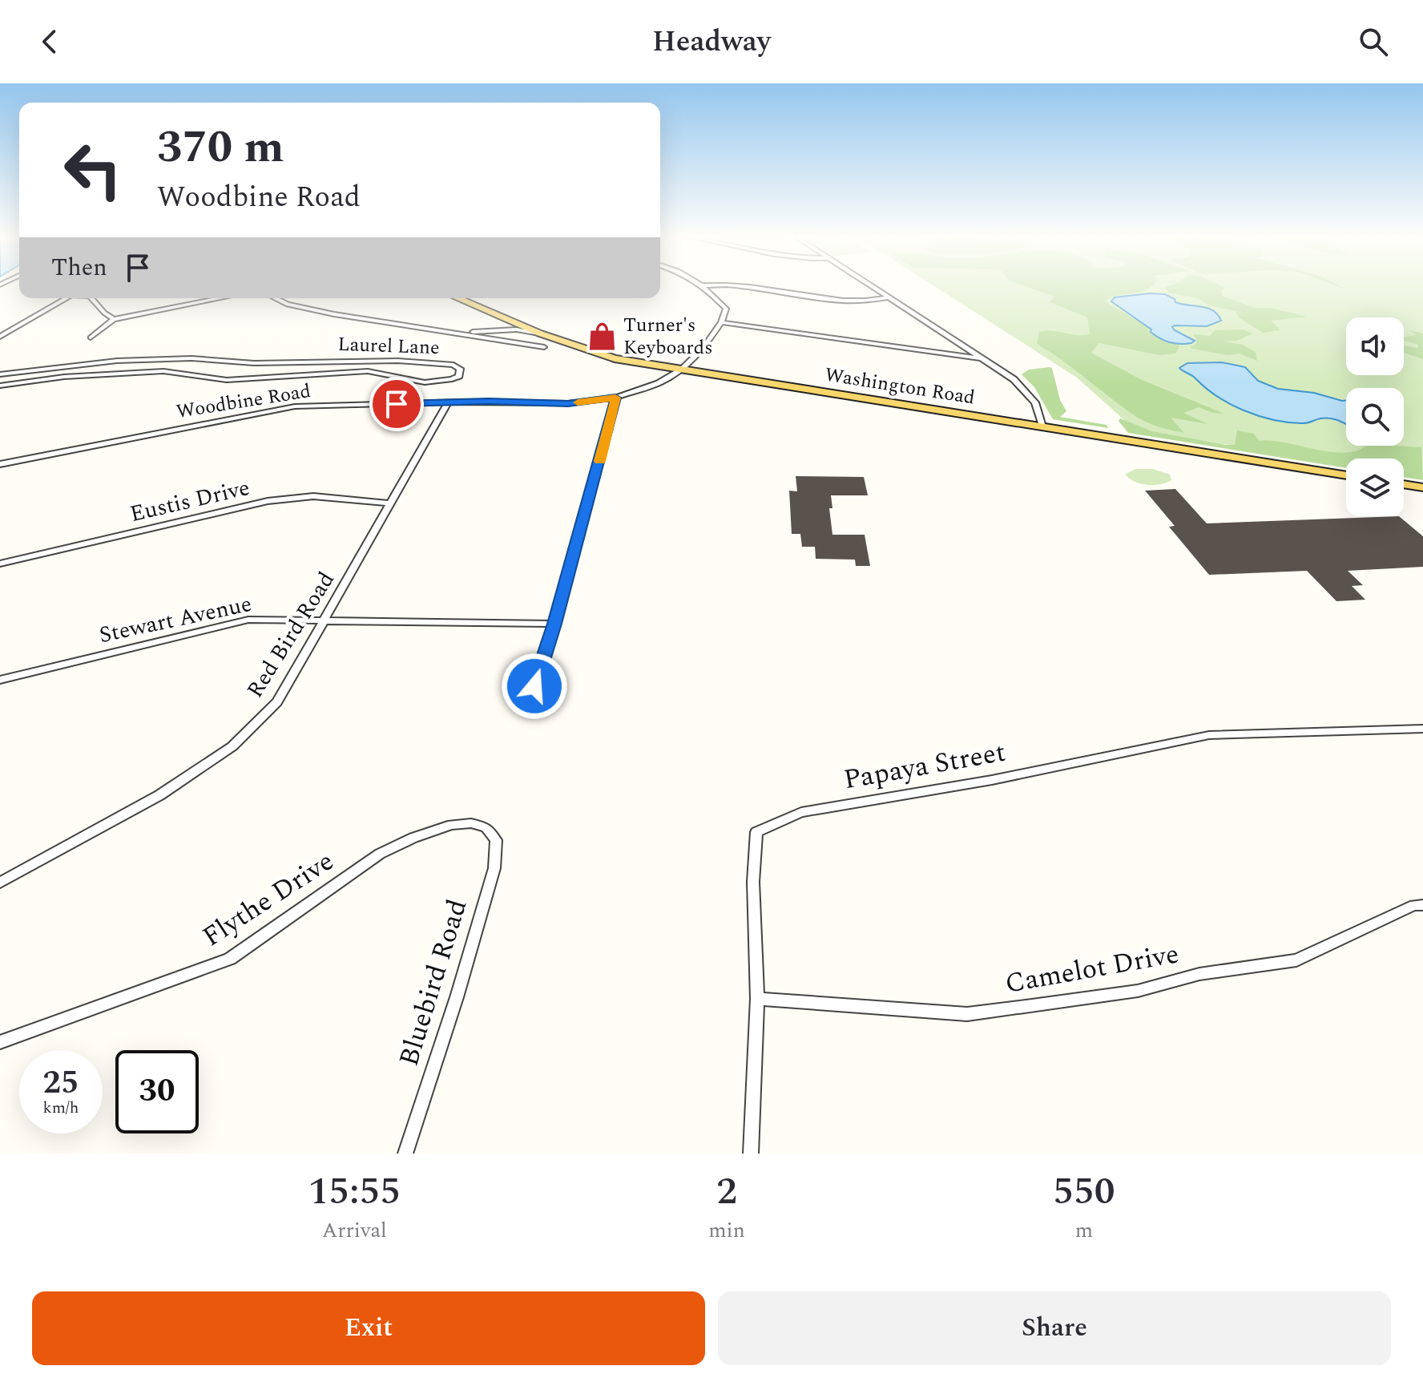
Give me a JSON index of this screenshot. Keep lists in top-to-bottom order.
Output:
{
  "streets": {
    "main road": ["Washington Road"],
    "street": [
      "Laurel Lane",
      "Woodbine Road",
      "Eustis Drive",
      "Stewart Avenue",
      "Red Bird Road",
      "Papaya Street",
      "Flythe Drive",
      "Camelot Drive",
      "Bluebird Road"
    ]
  },
  "crossings": [
    ["Washington Road", "Woodbine Road"],
    ["Woodbine Road", "Red Bird Road"],
    ["Eustis Drive", "Red Bird Road"],
    ["Stewart Avenue", "Red Bird Road"],
    ["Papaya Street", "Camelot Drive"],
    ["Flythe Drive", "Bluebird Road"]
  ],
  "places": {
    "shop": ["Turner's Keyboards"]
  },
  "page": {
    "header": "Headway",
    "turn": ["370 m", "Woodbine Road"],
    "then": "Then",
    "speed": "25 km/h",
    "limit": "30",
    "eta": [
      "15:55",
      "Arrival",
      "2",
      "min",
      "550",
      "m"
    ],
    "buttons": ["Exit", "Share"]
  }
}
